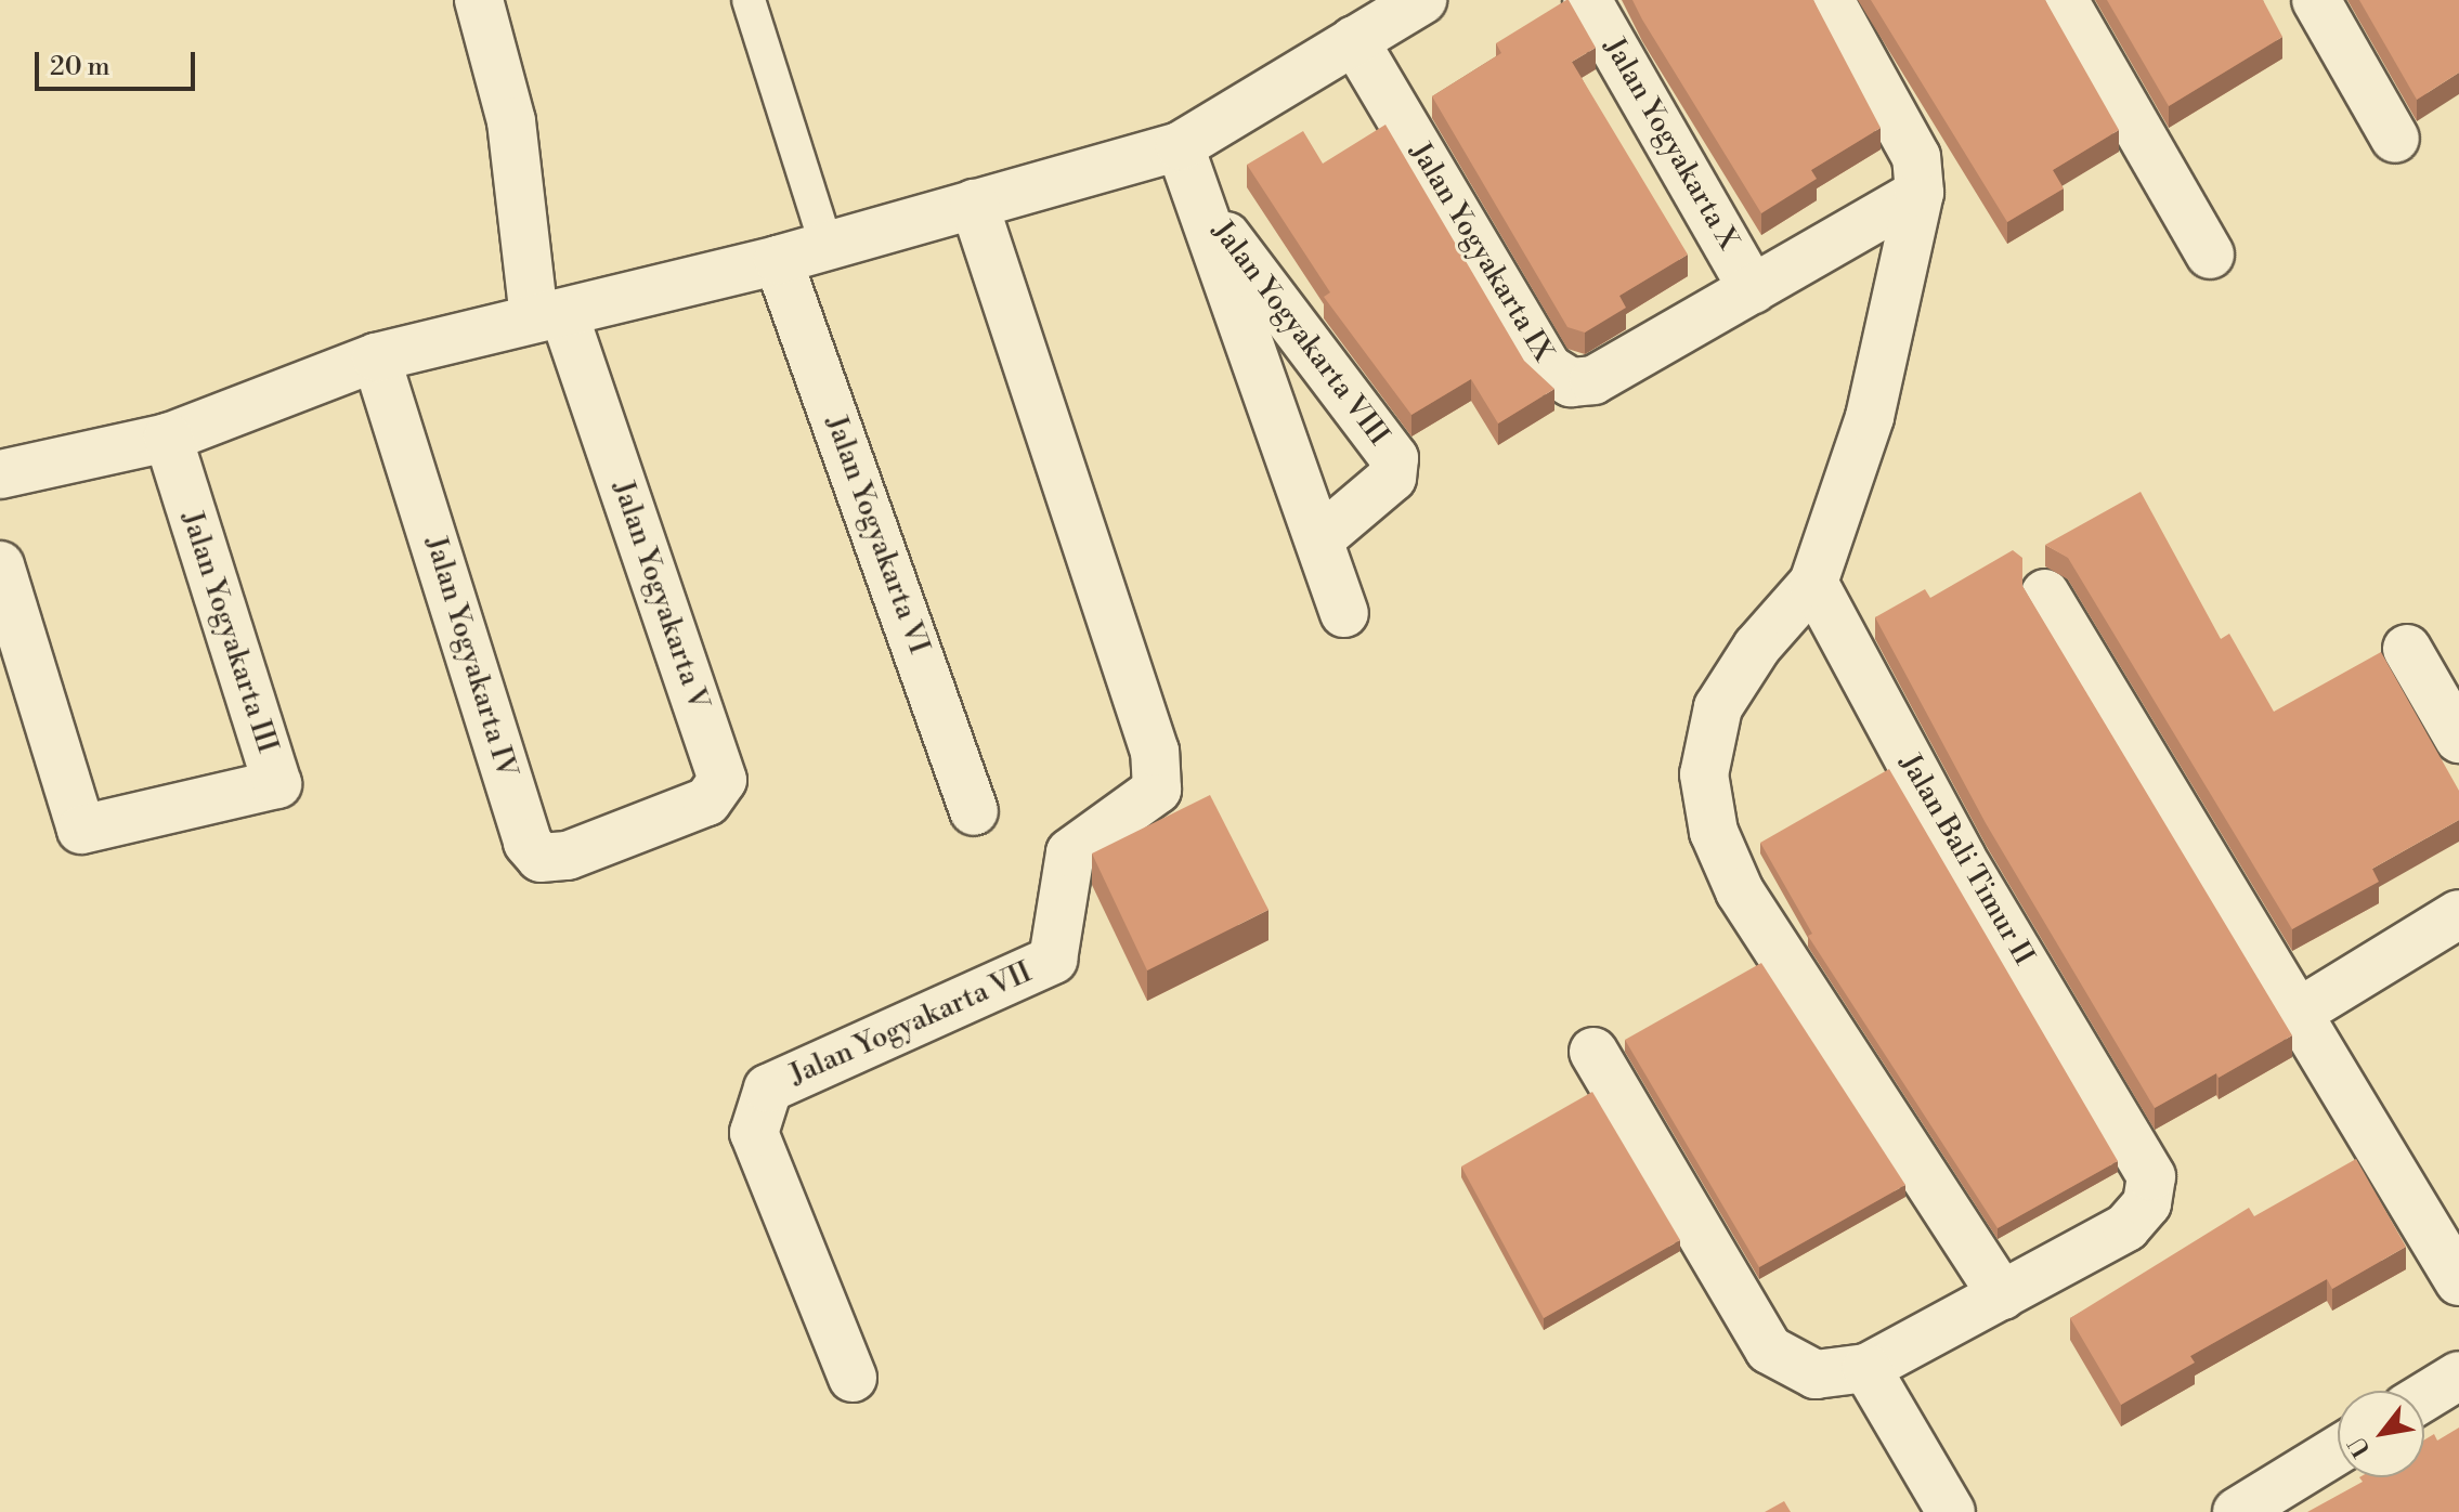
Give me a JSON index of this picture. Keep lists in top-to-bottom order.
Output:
{
  "streets": {
    "street": [
      "Jalan Yogyakarta X",
      "Jalan Yogyakarta IX",
      "Jalan Yogyakarta VIII",
      "Jalan Yogyakarta VI",
      "Jalan Yogyakarta V",
      "Jalan Yogyakarta III",
      "Jalan Yogyakarta IV",
      "Jalan Bali Timur II",
      "Jalan Yogyakarta VII"
    ]
  },
  "crossings": [
    ["Jalan Yogyakarta X", "Jalan Yogyakarta IX"],
    ["Jalan Yogyakarta V", "Jalan Yogyakarta IV"]
  ],
  "scale_bar": "20 m",
  "north": "bottom left"
}
